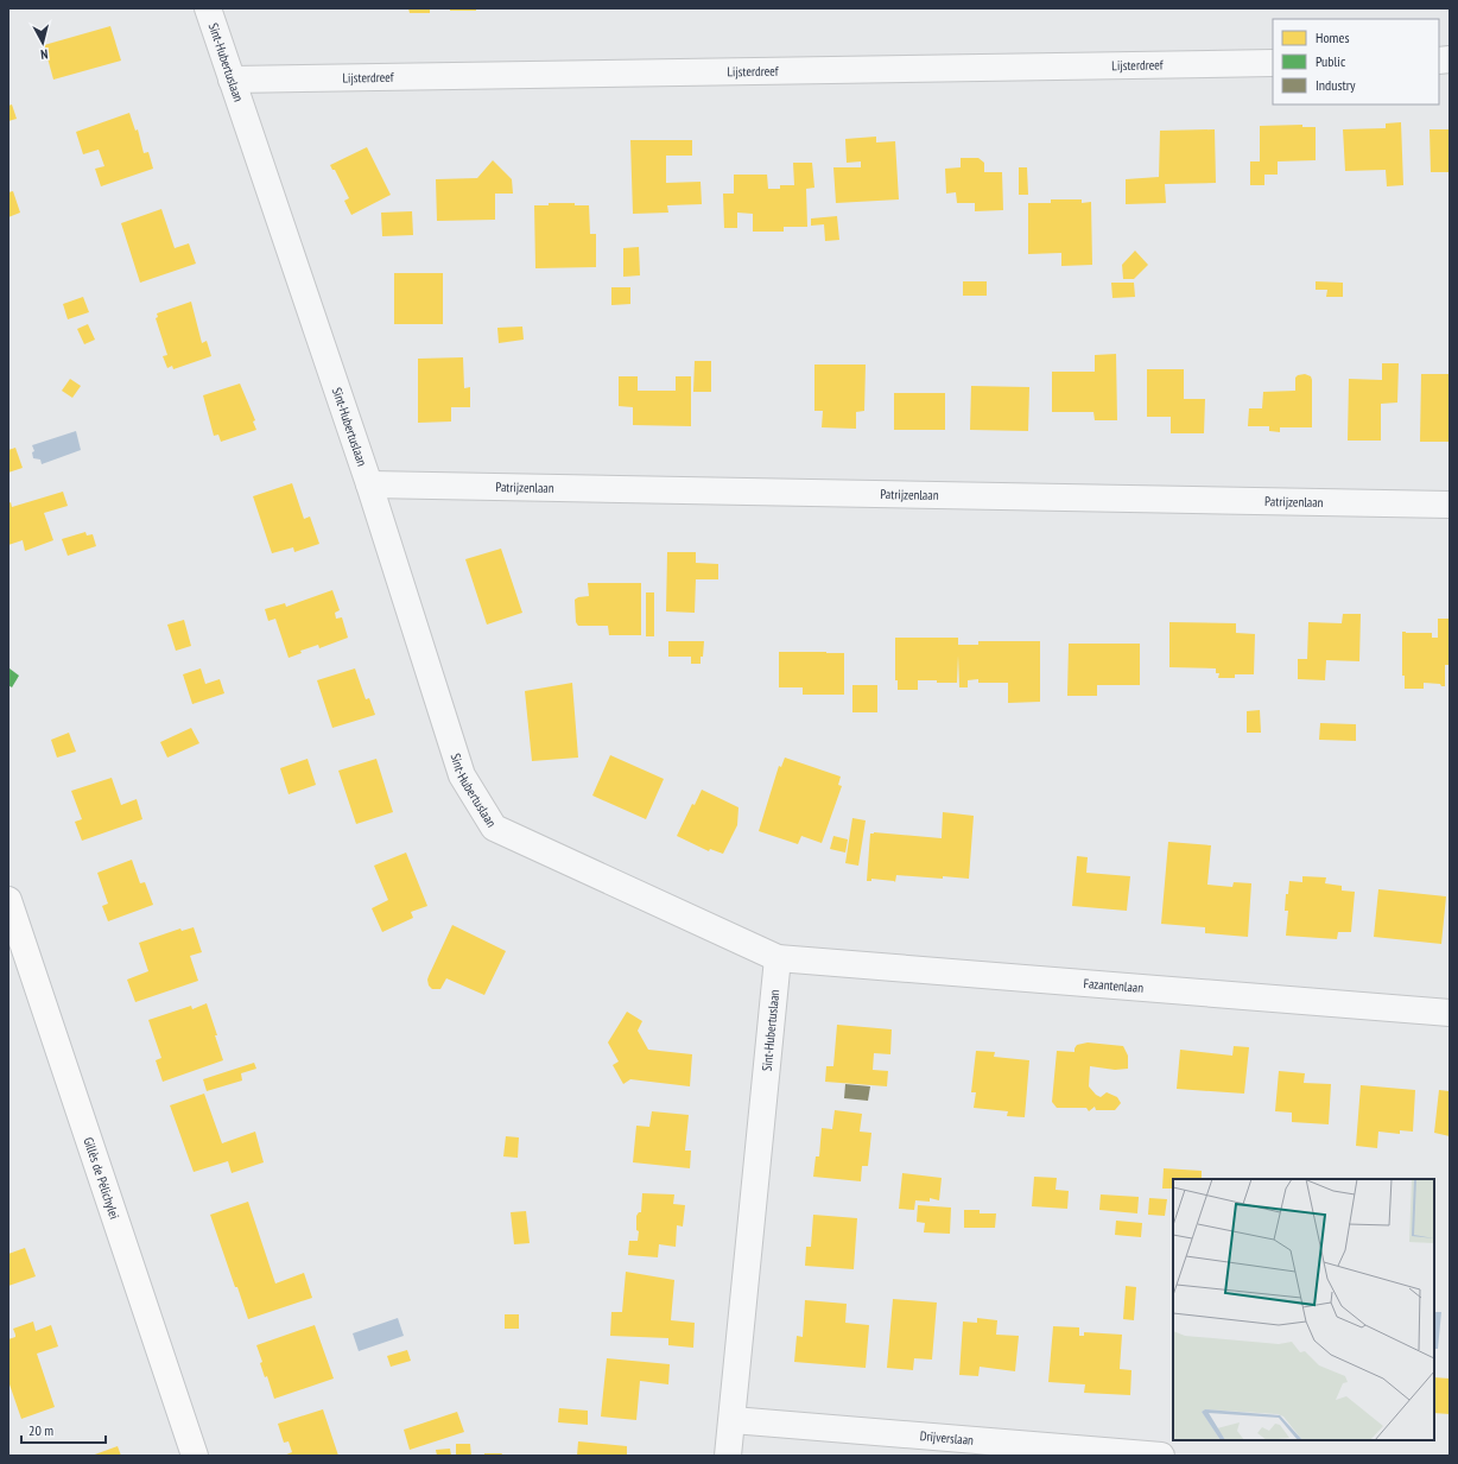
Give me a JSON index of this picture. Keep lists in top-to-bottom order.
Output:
{
  "streets": {
    "main road": ["Gillès de Pélichylei"],
    "street": [
      "Sint-Hubertuslaan",
      "Lijsterdreef",
      "Patrijzenlaan",
      "Fazantenlaan",
      "Drijverslaan"
    ]
  },
  "crossings": [
    ["Sint-Hubertuslaan", "Lijsterdreef"],
    ["Sint-Hubertuslaan", "Patrijzenlaan"],
    ["Sint-Hubertuslaan", "Fazantenlaan"],
    ["Sint-Hubertuslaan", "Drijverslaan"]
  ],
  "legend": ["Homes", "Public", "Industry"],
  "scale_bar": "20 m",
  "north": "bottom"
}
